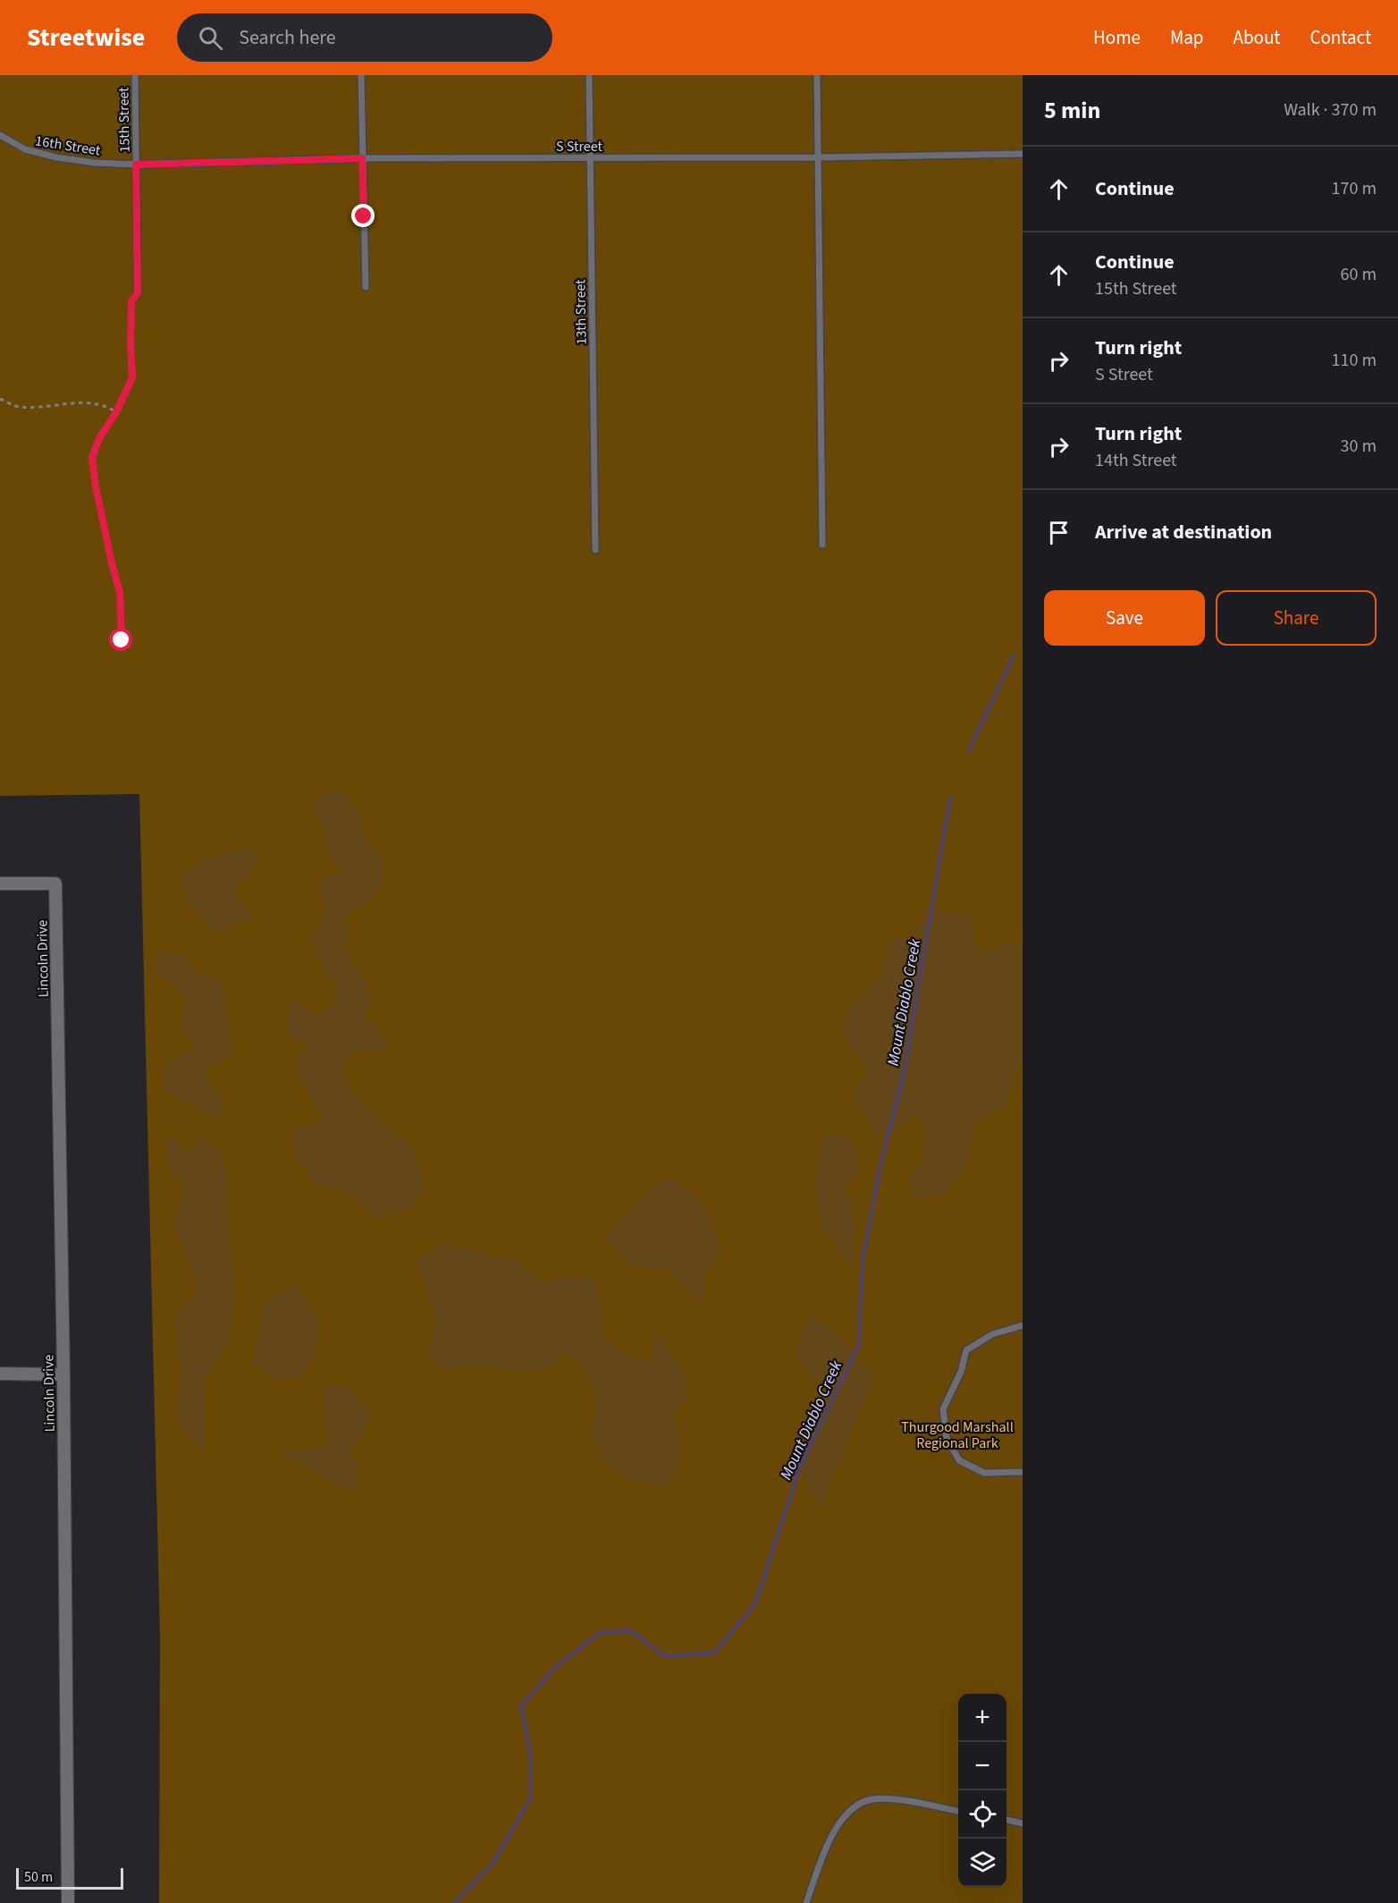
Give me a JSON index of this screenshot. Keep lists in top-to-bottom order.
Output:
{
  "streets": {
    "street": ["Lincoln Drive"],
    "lane": [
      "15th Street",
      "16th Street",
      "S Street",
      "13th Street"
    ]
  },
  "crossings": [
    ["15th Street", "16th Street"],
    ["15th Street", "S Street"],
    ["16th Street", "S Street"],
    ["S Street", "13th Street"]
  ],
  "water": ["Mount Diablo Creek"],
  "parks": ["Thurgood Marshall Regional Park"],
  "scale_bar": "50 m",
  "page": {
    "header": "Streetwise",
    "search": "Search here",
    "nav": [
      "Home",
      "Map",
      "About",
      "Contact"
    ],
    "heading": ["5 min", "Walk · 370 m"],
    "list": [
      ["Continue", "170 m"],
      ["Continue", "15th Street", "60 m"],
      ["Turn right", "S Street", "110 m"],
      ["Turn right", "14th Street", "30 m"],
      "Arrive at destination"
    ],
    "buttons": ["Save", "Share"],
    "map_buttons": ["+", "−"],
    "scale": "50 m"
  }
}
